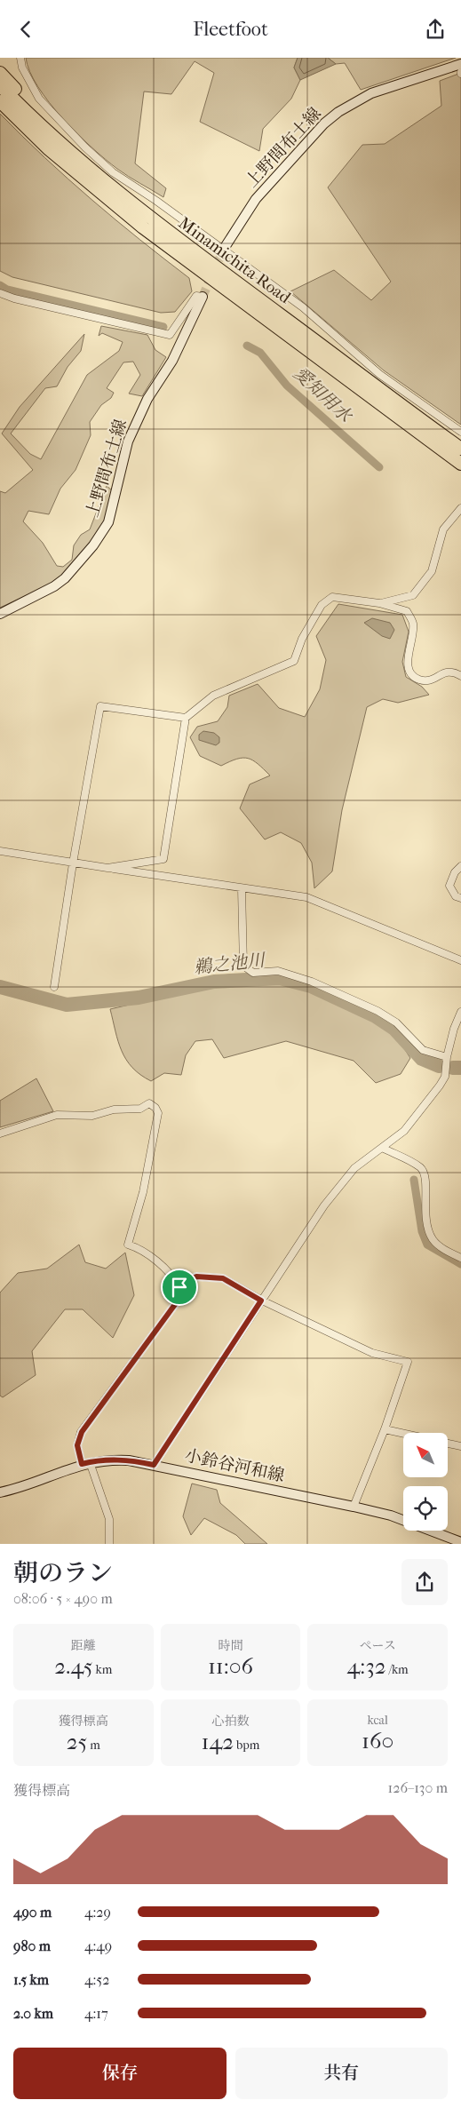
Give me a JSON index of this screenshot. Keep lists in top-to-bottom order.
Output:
{
  "streets": {
    "highway": ["Minamichita Road"],
    "main road": ["上野間布土線", "小鈴谷河和線"]
  },
  "water": ["愛知用水", "鵜之池川"],
  "north": "top left",
  "page": {
    "header": "Fleetfoot",
    "heading": ["朝のラン", "08:06 · 5 × 490 m"],
    "stats": [
      ["距離", "2.45 km"],
      ["時間", "11:06"],
      ["ペース", "4:32 /km"],
      ["獲得標高", "25 m"],
      ["心拍数", "142 bpm"],
      ["kcal", "160"]
    ],
    "chart": ["獲得標高", "126–130 m"],
    "list": [
      {
        "name": "490 m",
        "note": "4:29"
      },
      {
        "name": "980 m",
        "note": "4:49"
      },
      {
        "name": "1.5 km",
        "note": "4:52"
      },
      {
        "name": "2.0 km",
        "note": "4:17"
      }
    ],
    "buttons": ["保存", "共有"]
  }
}
